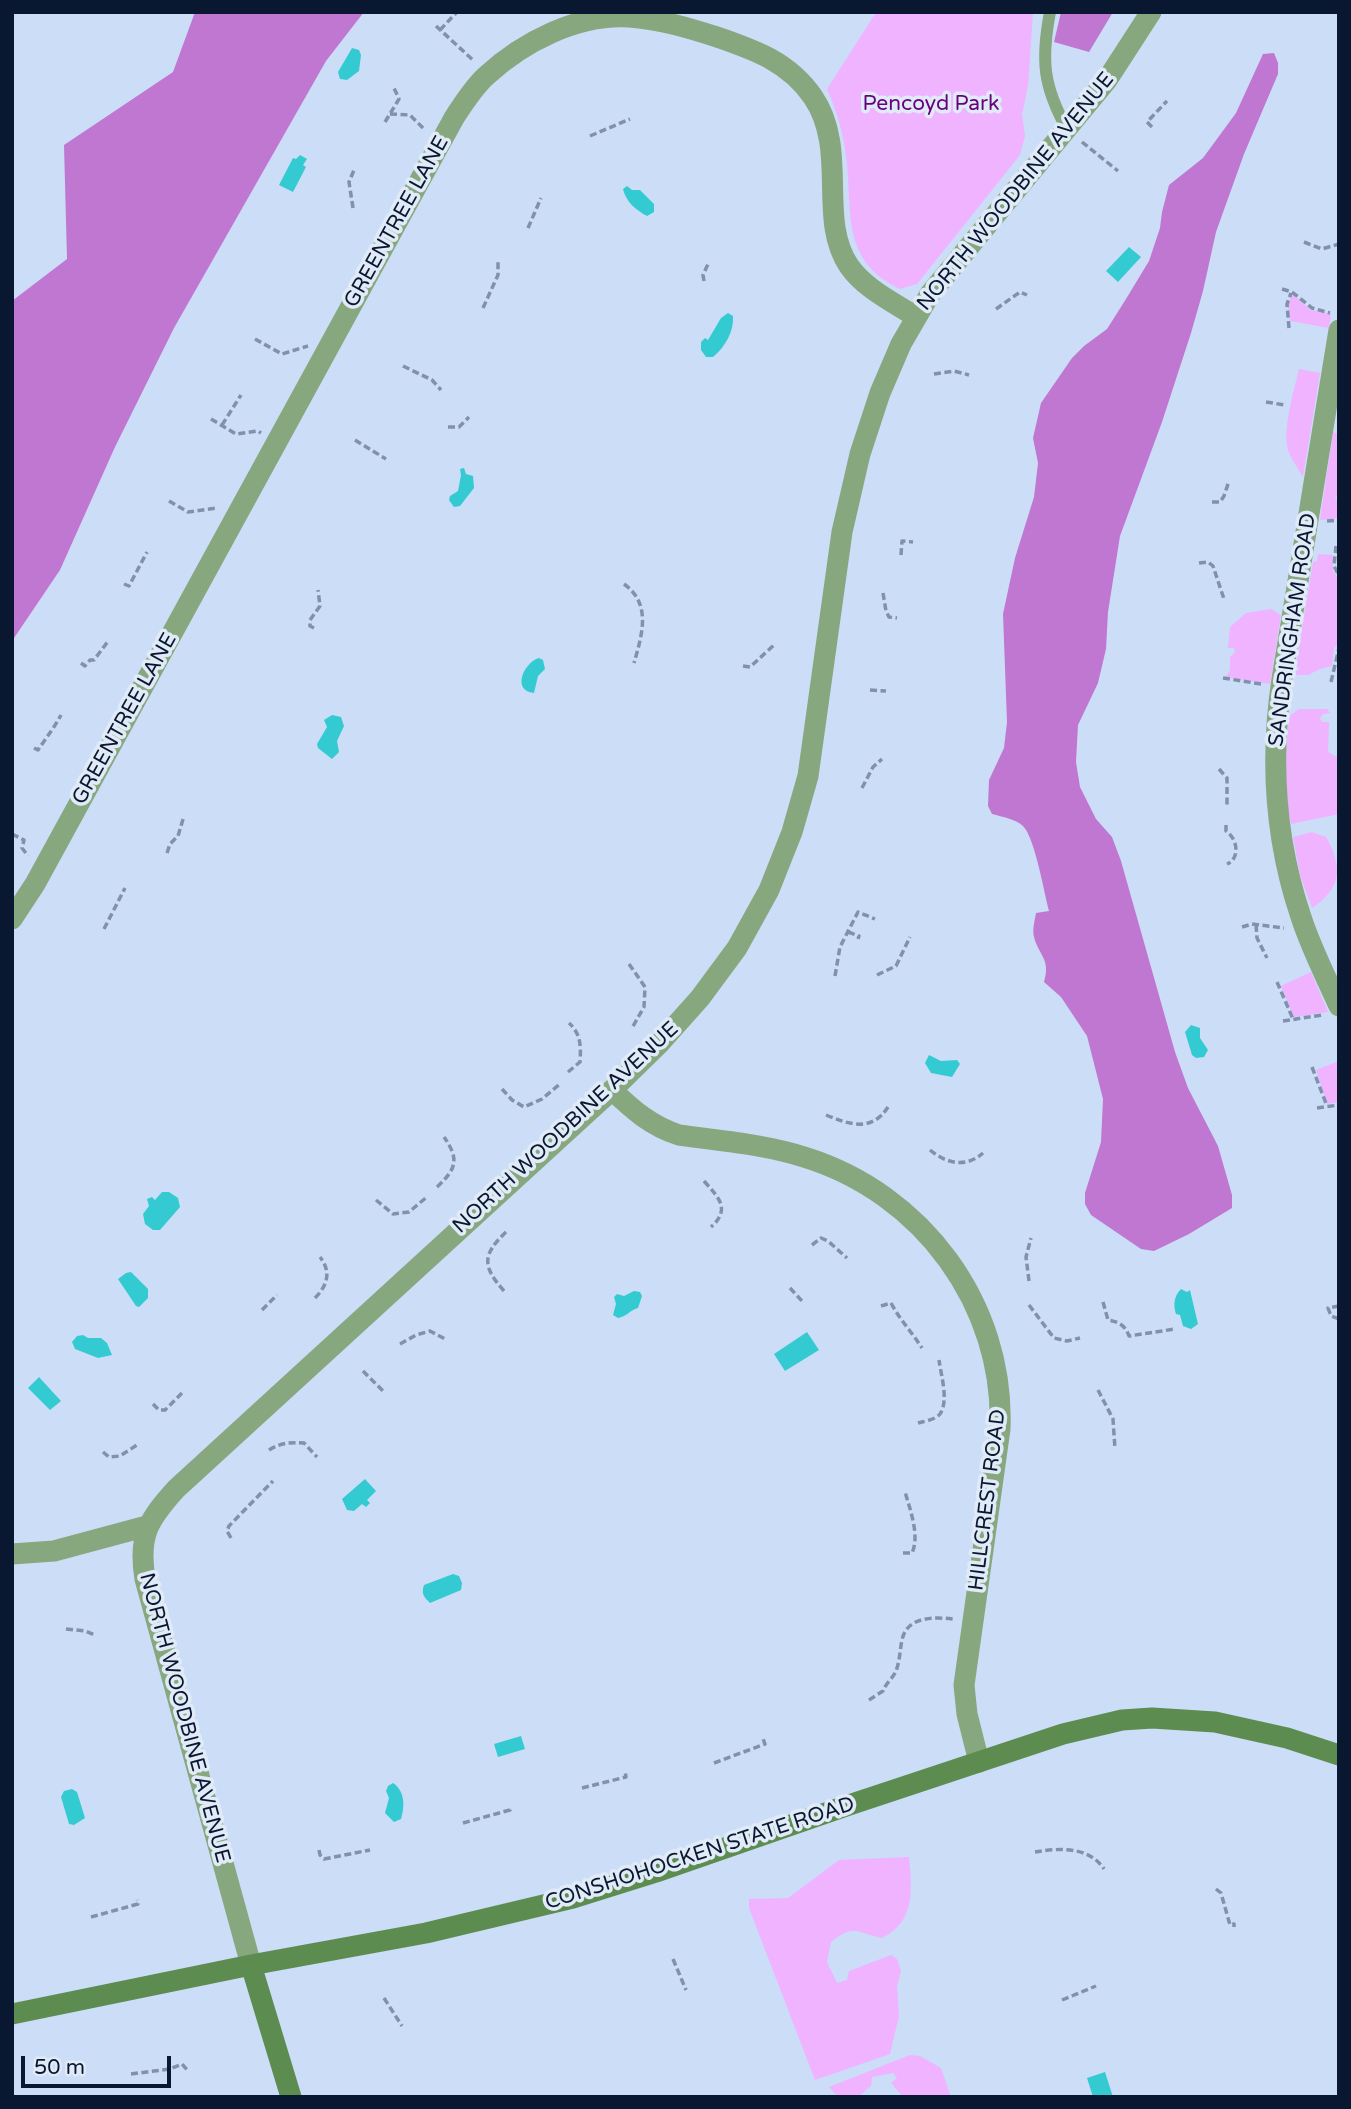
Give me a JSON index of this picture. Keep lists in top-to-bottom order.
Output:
{
  "streets": {
    "main road": ["NORTH WOODBINE AVENUE", "CONSHOHOCKEN STATE ROAD"],
    "street": ["GREENTREE LANE", "SANDRINGHAM ROAD", "HILLCREST ROAD"]
  },
  "crossings": [
    ["NORTH WOODBINE AVENUE", "GREENTREE LANE"],
    ["NORTH WOODBINE AVENUE", "HILLCREST ROAD"],
    ["NORTH WOODBINE AVENUE", "CONSHOHOCKEN STATE ROAD"],
    ["HILLCREST ROAD", "CONSHOHOCKEN STATE ROAD"]
  ],
  "parks": ["Pencoyd Park"],
  "scale_bar": "50 m"
}
